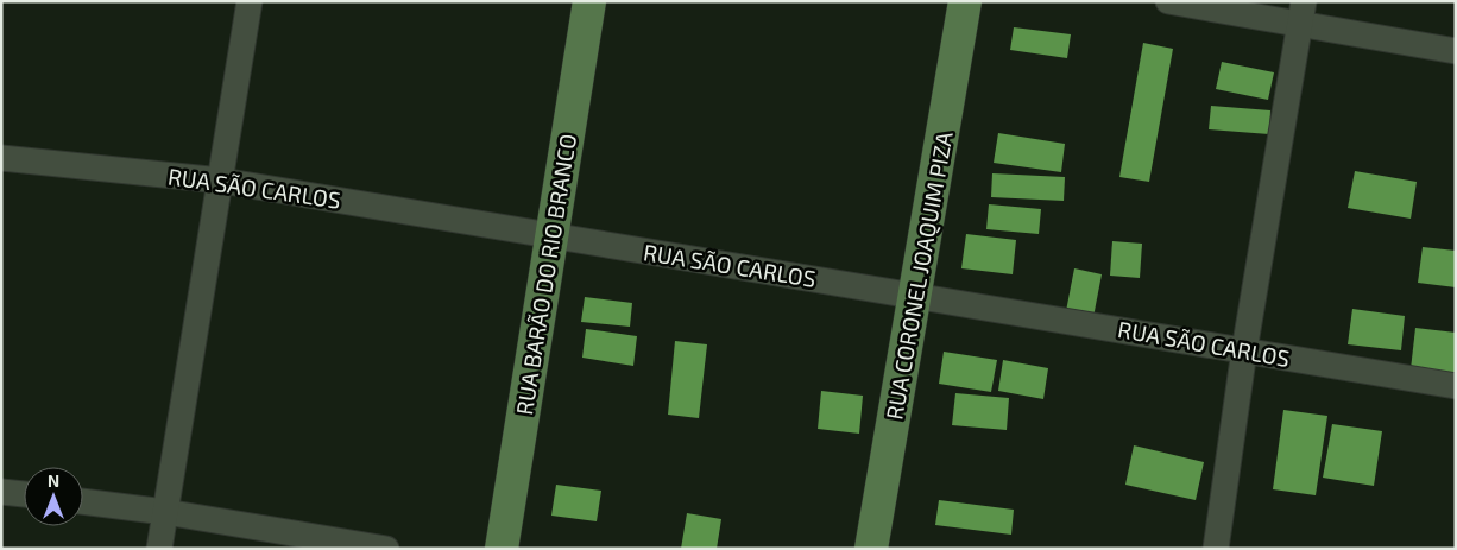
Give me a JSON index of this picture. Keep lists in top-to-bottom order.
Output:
{
  "streets": {
    "main road": ["RUA BARÃO DO RIO BRANCO", "RUA CORONEL JOAQUIM PIZA"],
    "street": ["RUA SÃO CARLOS"]
  },
  "crossings": [
    ["RUA SÃO CARLOS", "RUA BARÃO DO RIO BRANCO"],
    ["RUA SÃO CARLOS", "RUA CORONEL JOAQUIM PIZA"]
  ],
  "north": "top"
}
